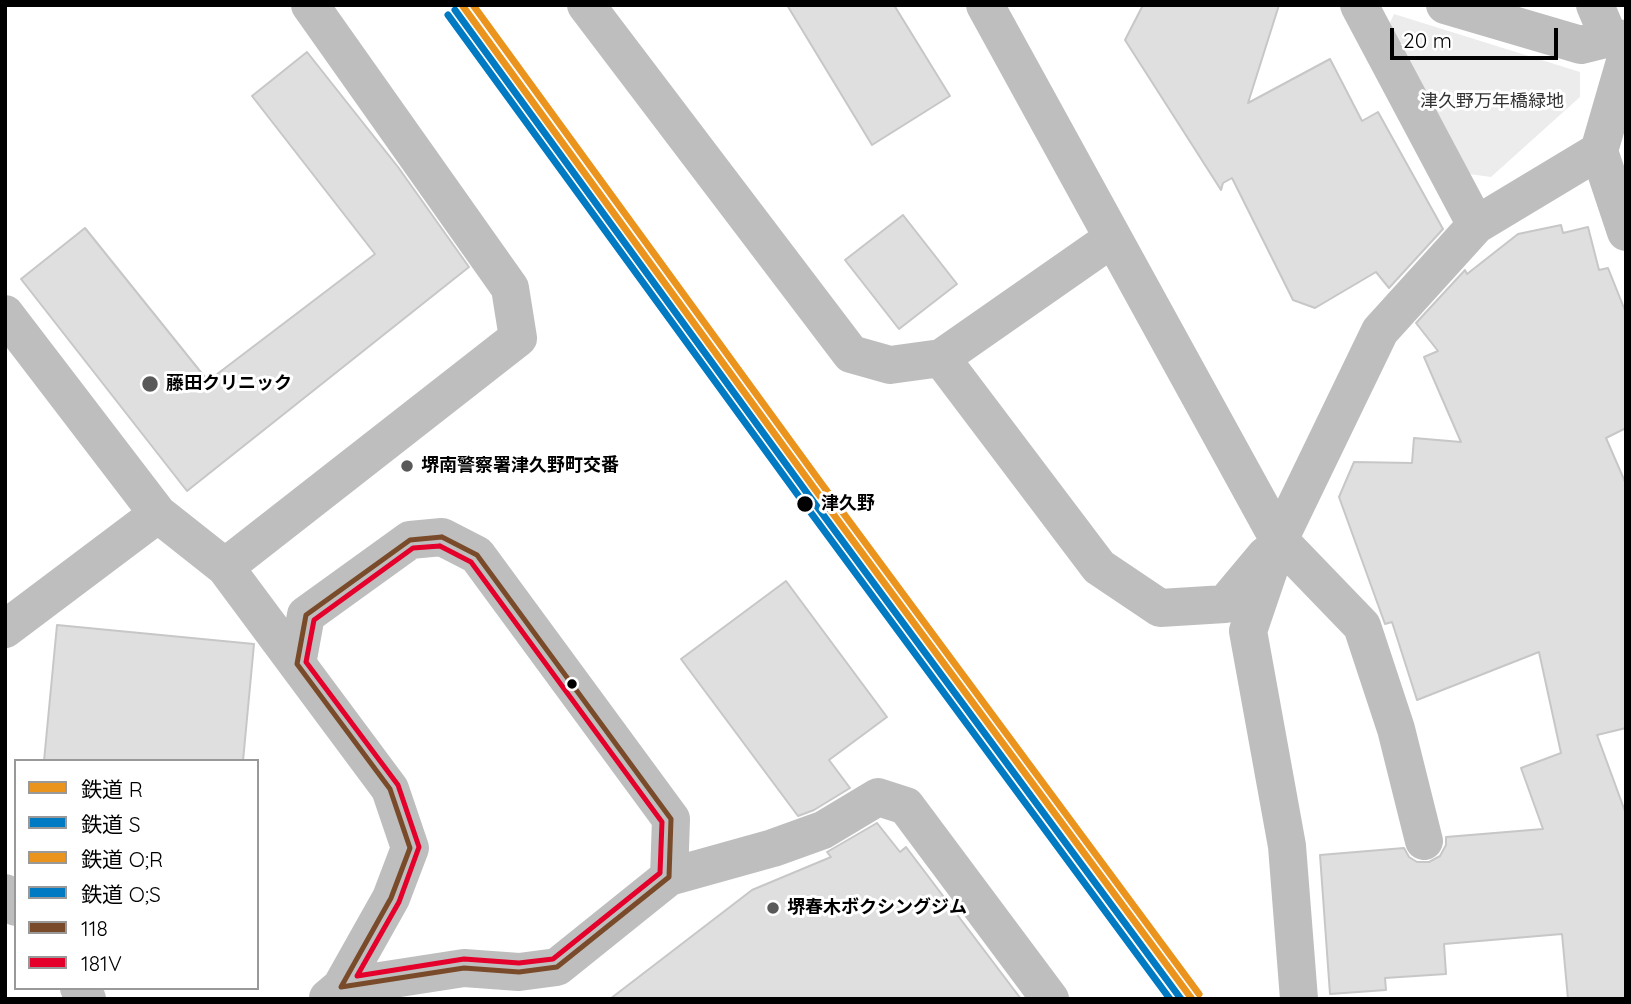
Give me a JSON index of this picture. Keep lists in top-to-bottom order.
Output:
{
  "parks": ["津久野万年橋緑地"],
  "places": [
    "藤田クリニック",
    "堺南警察署津久野町交番",
    "津久野",
    "堺春木ボクシングジム"
  ],
  "lines": [
    "rail line R",
    "rail line O;R",
    "rail line S",
    "rail line O;S",
    "transit line 118",
    "transit line 181V"
  ],
  "legend": [
    "鉄道 R",
    "鉄道 S",
    "鉄道 O;R",
    "鉄道 O;S",
    "118",
    "181V"
  ],
  "scale_bar": "20 m"
}
